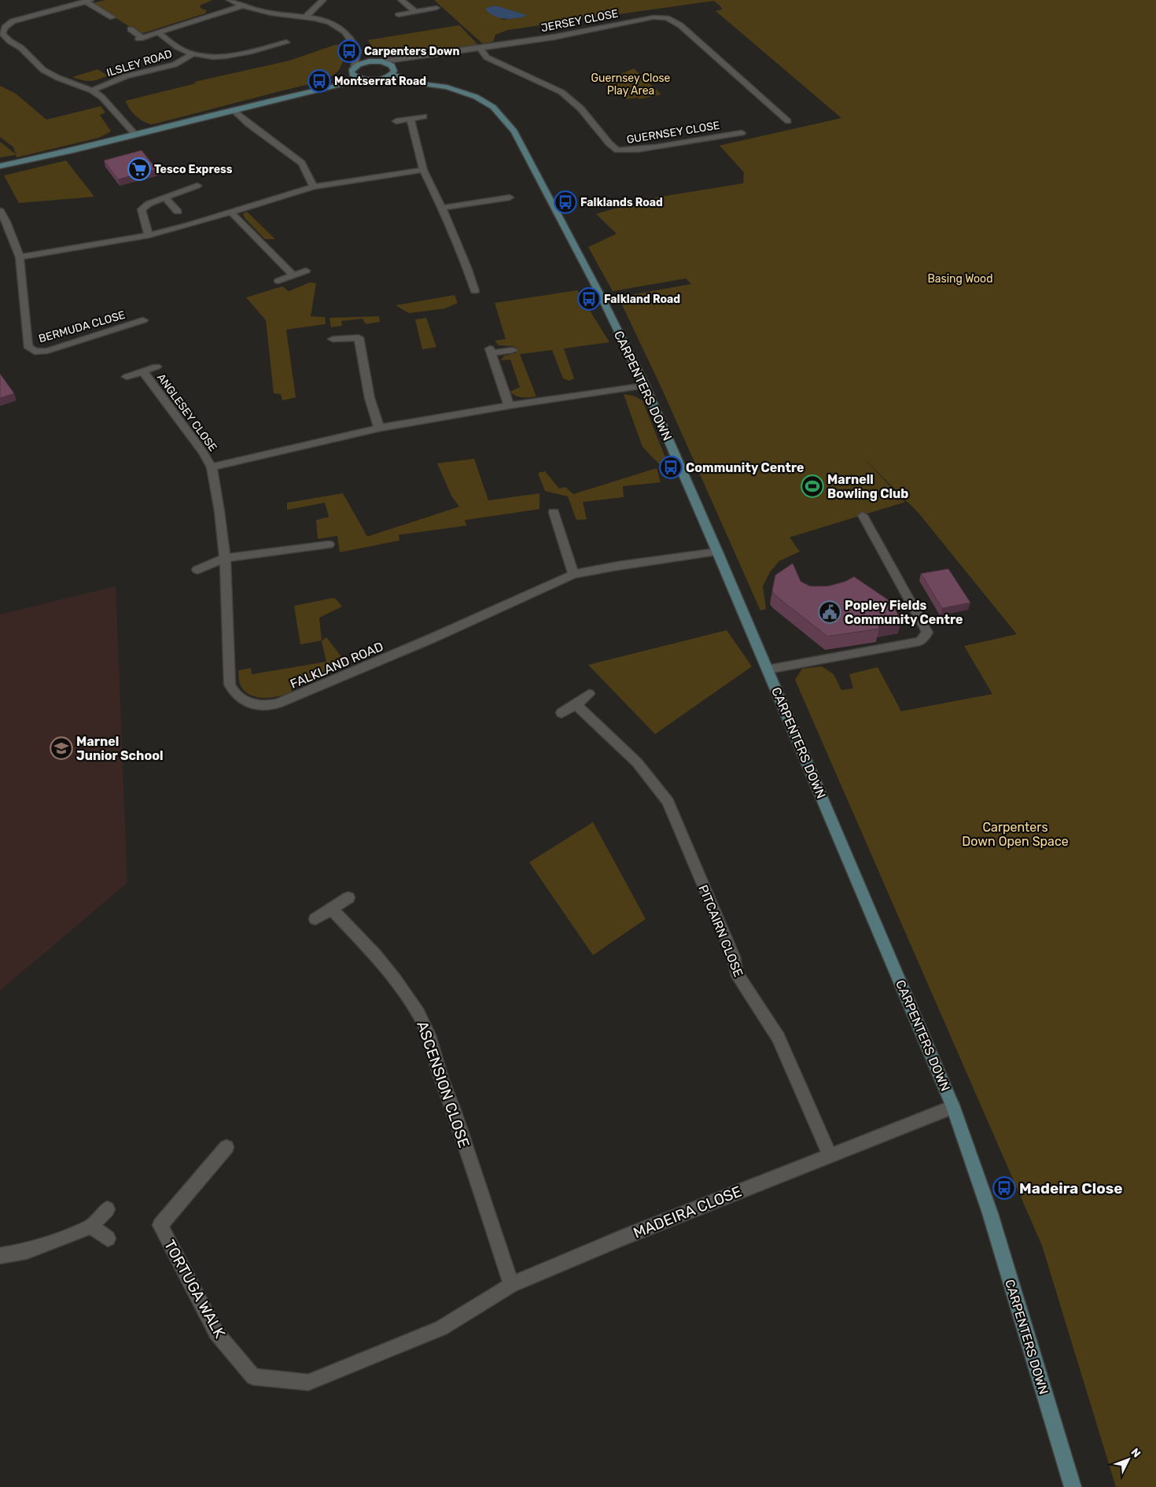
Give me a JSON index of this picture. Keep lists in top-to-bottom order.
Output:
{
  "streets": {
    "street": [
      "JERSEY CLOSE",
      "ILSLEY ROAD",
      "GUERNSEY CLOSE",
      "BERMUDA CLOSE",
      "CARPENTERS DOWN",
      "ANGLESEY CLOSE",
      "FALKLAND ROAD",
      "PITCAIRN CLOSE",
      "ASCENSION CLOSE",
      "MADEIRA CLOSE",
      "TORTUGA WALK"
    ]
  },
  "crossings": [
    ["JERSEY CLOSE", "GUERNSEY CLOSE"],
    ["CARPENTERS DOWN", "FALKLAND ROAD"],
    ["CARPENTERS DOWN", "MADEIRA CLOSE"],
    ["ANGLESEY CLOSE", "FALKLAND ROAD"],
    ["PITCAIRN CLOSE", "MADEIRA CLOSE"],
    ["ASCENSION CLOSE", "MADEIRA CLOSE"],
    ["ASCENSION CLOSE", "TORTUGA WALK"],
    ["MADEIRA CLOSE", "TORTUGA WALK"]
  ],
  "parks": ["Guernsey Close Play Area", "Basing Wood", "Carpenters Down Open Space"],
  "places": {
    "bus stop": [
      "Carpenters Down",
      "Montserrat Road",
      "Falklands Road",
      "Falkland Road",
      "Community Centre",
      "Madeira Close"
    ],
    "supermarket": ["Tesco Express"],
    "sports": ["Marnell Bowling Club"],
    "public building": ["Popley Fields Community Centre"],
    "school or university": ["Marnel Junior School"]
  },
  "north": "top right"
}
